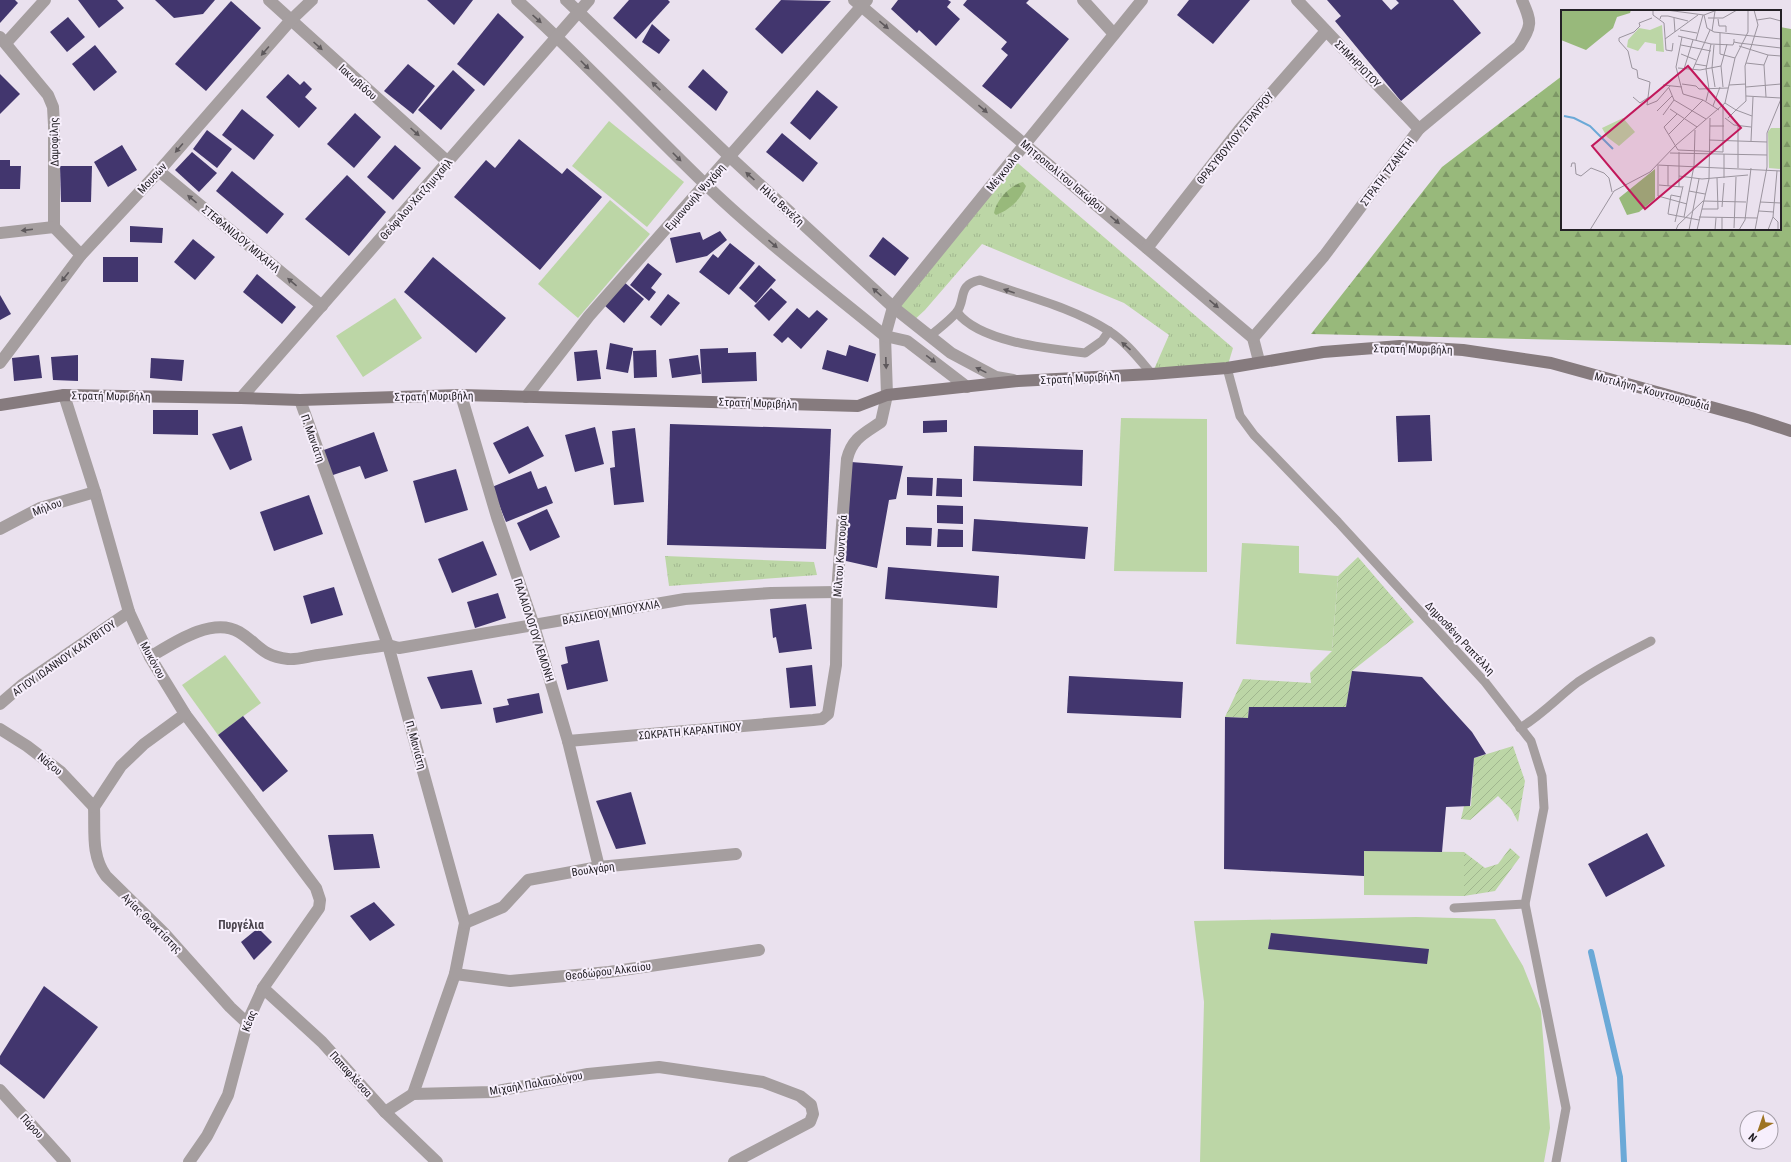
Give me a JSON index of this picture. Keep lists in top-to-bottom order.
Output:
{
  "streets": {
    "main road": ["Στρατή Μυριβήλη", "Μυτιλήνη - Κουντουρουδιά"],
    "street": [
      "ΣΗΜΗΡΙΩΤΟΥ",
      "Ιακωβίδου",
      "ΘΡΑΣΥΒΟΥΛΟΥ ΣΤΡΑΥΡΟΥ",
      "Δαμοφίλης",
      "Μέγκουλα",
      "ΣΤΡΑΤΗ ΤΖΑΝΕΤΗ",
      "Μητροπολίτου Ιακώβου",
      "Μουσών",
      "Εμμανουήλ Ψυχάρη",
      "Θεόφιλου Χατζημιχαήλ",
      "Ηλία Βενέζη",
      "ΣΤΕΦΑΝΙΔΟΥ ΜΙΧΑΗΛ",
      "Π. Μανιάτη",
      "Μήλου",
      "Μίλτου Κουντουρά",
      "ΒΑΣΙΛΕΙΟΥ ΜΠΟΥΧΛΙΑ",
      "ΠΑΛΑΙΟΛΟΓΟΥ ΛΕΜΟΝΗ",
      "ΑΓΙΟΥ ΙΩΑΝΝΟΥ ΚΑΛΥΒΙΤΟΥ",
      "Μυκόνου",
      "ΣΩΚΡΑΤΗ ΚΑΡΑΝΤΙΝΟΥ",
      "Νάξου",
      "Βουλγάρη",
      "Αγίας Θεοκτίστης",
      "Θεοδώρου Αλκαίου",
      "Κέας",
      "Παπαφλέσσα",
      "Μιχαήλ Παλαιολόγου",
      "Πάρου"
    ],
    "lane": ["Δημοσθένη Ραπτέλλη"]
  },
  "crossings": [
    ["ΣΗΜΗΡΙΩΤΟΥ", "ΘΡΑΣΥΒΟΥΛΟΥ ΣΤΡΑΥΡΟΥ"],
    ["ΣΗΜΗΡΙΩΤΟΥ", "ΣΤΡΑΤΗ ΤΖΑΝΕΤΗ"],
    ["Ιακωβίδου", "Μουσών"],
    ["Ιακωβίδου", "Θεόφιλου Χατζημιχαήλ"],
    ["ΘΡΑΣΥΒΟΥΛΟΥ ΣΤΡΑΥΡΟΥ", "Μητροπολίτου Ιακώβου"],
    ["Μέγκουλα", "Μητροπολίτου Ιακώβου"],
    ["Μέγκουλα", "Ηλία Βενέζη"],
    ["ΣΤΡΑΤΗ ΤΖΑΝΕΤΗ", "Μητροπολίτου Ιακώβου"],
    ["Μητροπολίτου Ιακώβου", "Εμμανουήλ Ψυχάρη"],
    ["Μουσών", "ΣΤΕΦΑΝΙΔΟΥ ΜΙΧΑΗΛ"],
    ["Εμμανουήλ Ψυχάρη", "Ηλία Βενέζη"],
    ["Εμμανουήλ Ψυχάρη", "Στρατή Μυριβήλη"],
    ["Θεόφιλου Χατζημιχαήλ", "Ηλία Βενέζη"],
    ["Θεόφιλου Χατζημιχαήλ", "ΣΤΕΦΑΝΙΔΟΥ ΜΙΧΑΗΛ"],
    ["Θεόφιλου Χατζημιχαήλ", "Στρατή Μυριβήλη"],
    ["Ηλία Βενέζη", "Στρατή Μυριβήλη"],
    ["Στρατή Μυριβήλη", "Μυτιλήνη - Κουντουρουδιά"],
    ["Στρατή Μυριβήλη", "Π. Μανιάτη"],
    ["Στρατή Μυριβήλη", "Μίλτου Κουντουρά"],
    ["Στρατή Μυριβήλη", "ΠΑΛΑΙΟΛΟΓΟΥ ΛΕΜΟΝΗ"],
    ["Στρατή Μυριβήλη", "Δημοσθένη Ραπτέλλη"],
    ["Στρατή Μυριβήλη", "Μυκόνου"],
    ["Π. Μανιάτη", "ΒΑΣΙΛΕΙΟΥ ΜΠΟΥΧΛΙΑ"],
    ["Π. Μανιάτη", "Βουλγάρη"],
    ["Π. Μανιάτη", "Θεοδώρου Αλκαίου"],
    ["Π. Μανιάτη", "Μιχαήλ Παλαιολόγου"],
    ["Μήλου", "Μυκόνου"],
    ["Μίλτου Κουντουρά", "ΒΑΣΙΛΕΙΟΥ ΜΠΟΥΧΛΙΑ"],
    ["Μίλτου Κουντουρά", "ΣΩΚΡΑΤΗ ΚΑΡΑΝΤΙΝΟΥ"],
    ["ΒΑΣΙΛΕΙΟΥ ΜΠΟΥΧΛΙΑ", "ΠΑΛΑΙΟΛΟΓΟΥ ΛΕΜΟΝΗ"],
    ["ΒΑΣΙΛΕΙΟΥ ΜΠΟΥΧΛΙΑ", "Μυκόνου"],
    ["ΠΑΛΑΙΟΛΟΓΟΥ ΛΕΜΟΝΗ", "ΣΩΚΡΑΤΗ ΚΑΡΑΝΤΙΝΟΥ"],
    ["ΠΑΛΑΙΟΛΟΓΟΥ ΛΕΜΟΝΗ", "Βουλγάρη"],
    ["ΑΓΙΟΥ ΙΩΑΝΝΟΥ ΚΑΛΥΒΙΤΟΥ", "Μυκόνου"],
    ["Μυκόνου", "Κέας"],
    ["Νάξου", "Αγίας Θεοκτίστης"],
    ["Αγίας Θεοκτίστης", "Κέας"],
    ["Κέας", "Παπαφλέσσα"]
  ],
  "one_way": [
    "Ιακωβίδου",
    "Μητροπολίτου Ιακώβου",
    "Μουσών",
    "ΣΤΕΦΑΝΙΔΟΥ ΜΙΧΑΗΛ"
  ],
  "districts": ["Πυργέλια"],
  "north": "bottom left"
}
